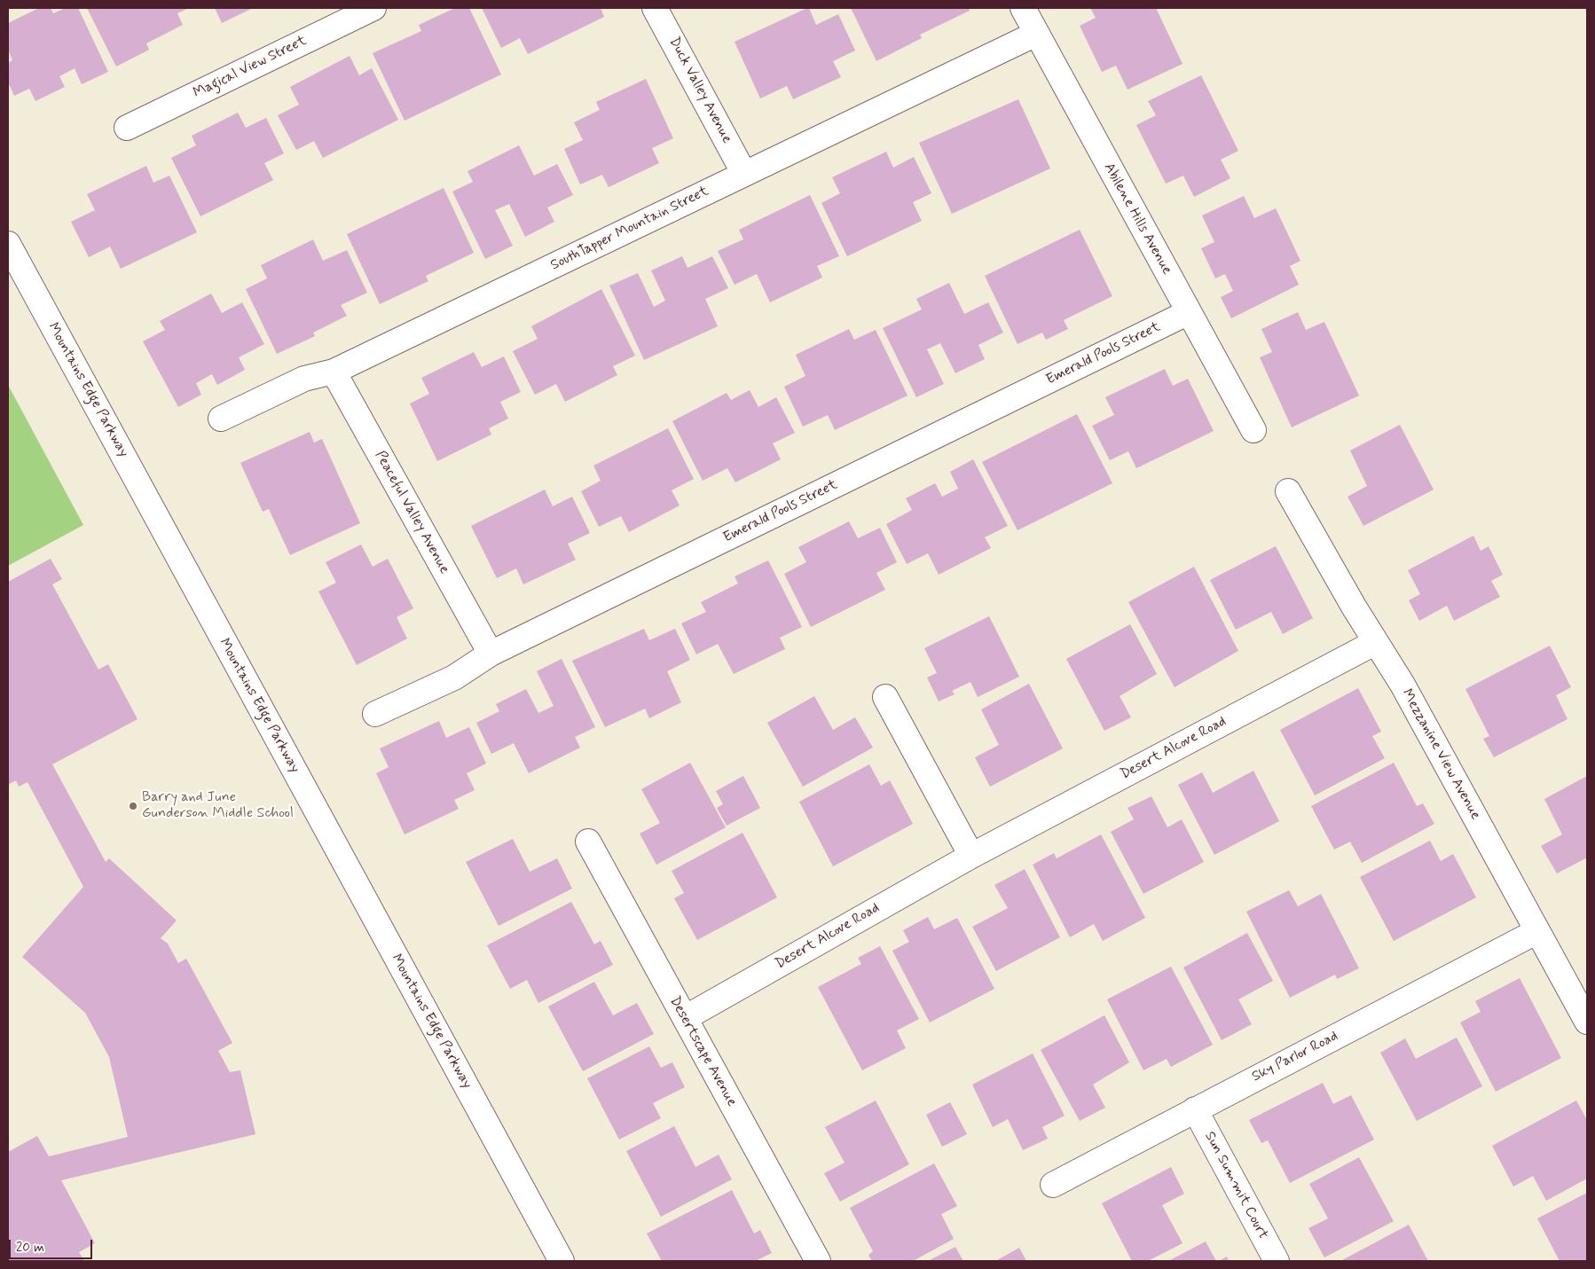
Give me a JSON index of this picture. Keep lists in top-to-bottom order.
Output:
{
  "streets": {
    "street": [
      "Magical View Street",
      "Duck Valley Avenue",
      "Abilene Hills Avenue",
      "SouthTapper Mountain Street",
      "Emerald Pools Street",
      "Mountains Edge Parkway",
      "Peaceful Valley Avenue",
      "Desert Alcove Road",
      "Mezzanine View Avenue",
      "Desertscape Avenue",
      "Sky Parlor Road",
      "Sun Summit Court"
    ]
  },
  "crossings": [
    ["Duck Valley Avenue", "SouthTapper Mountain Street"],
    ["Abilene Hills Avenue", "SouthTapper Mountain Street"],
    ["Abilene Hills Avenue", "Emerald Pools Street"],
    ["SouthTapper Mountain Street", "Peaceful Valley Avenue"],
    ["Emerald Pools Street", "Peaceful Valley Avenue"],
    ["Desert Alcove Road", "Mezzanine View Avenue"],
    ["Desert Alcove Road", "Desertscape Avenue"],
    ["Mezzanine View Avenue", "Sky Parlor Road"],
    ["Sky Parlor Road", "Sun Summit Court"]
  ],
  "places": ["Barry and June Gunderson Middle School"],
  "scale_bar": "20 m"
}
